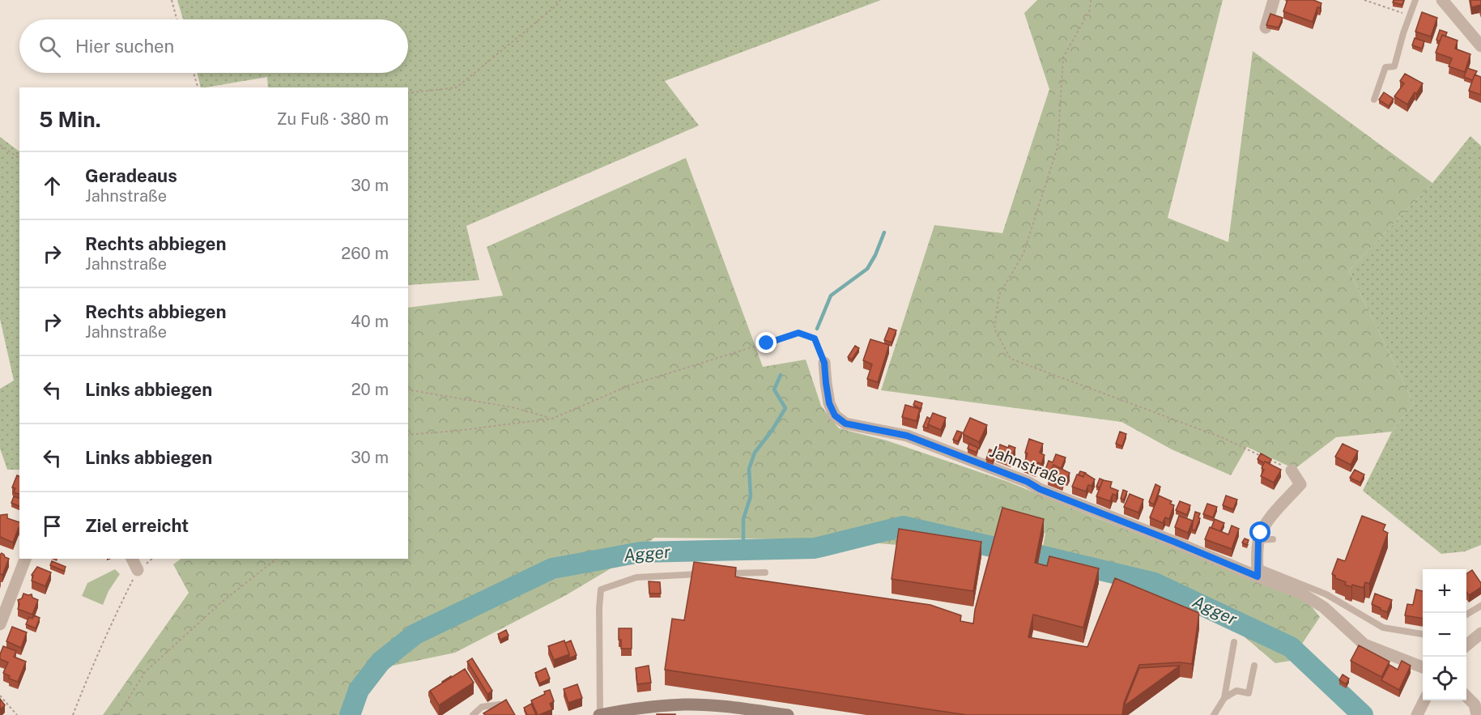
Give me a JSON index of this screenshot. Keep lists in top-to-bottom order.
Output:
{
  "streets": {
    "street": ["Jahnstraße"]
  },
  "water": ["Agger"],
  "page": {
    "search": "Hier suchen",
    "heading": ["5 Min.", "Zu Fuß · 380 m"],
    "list": [
      ["Geradeaus", "Jahnstraße", "30 m"],
      ["Rechts abbiegen", "Jahnstraße", "260 m"],
      ["Rechts abbiegen", "Jahnstraße", "40 m"],
      ["Links abbiegen", "20 m"],
      ["Links abbiegen", "30 m"],
      "Ziel erreicht"
    ],
    "map_buttons": ["+", "−"]
  }
}
